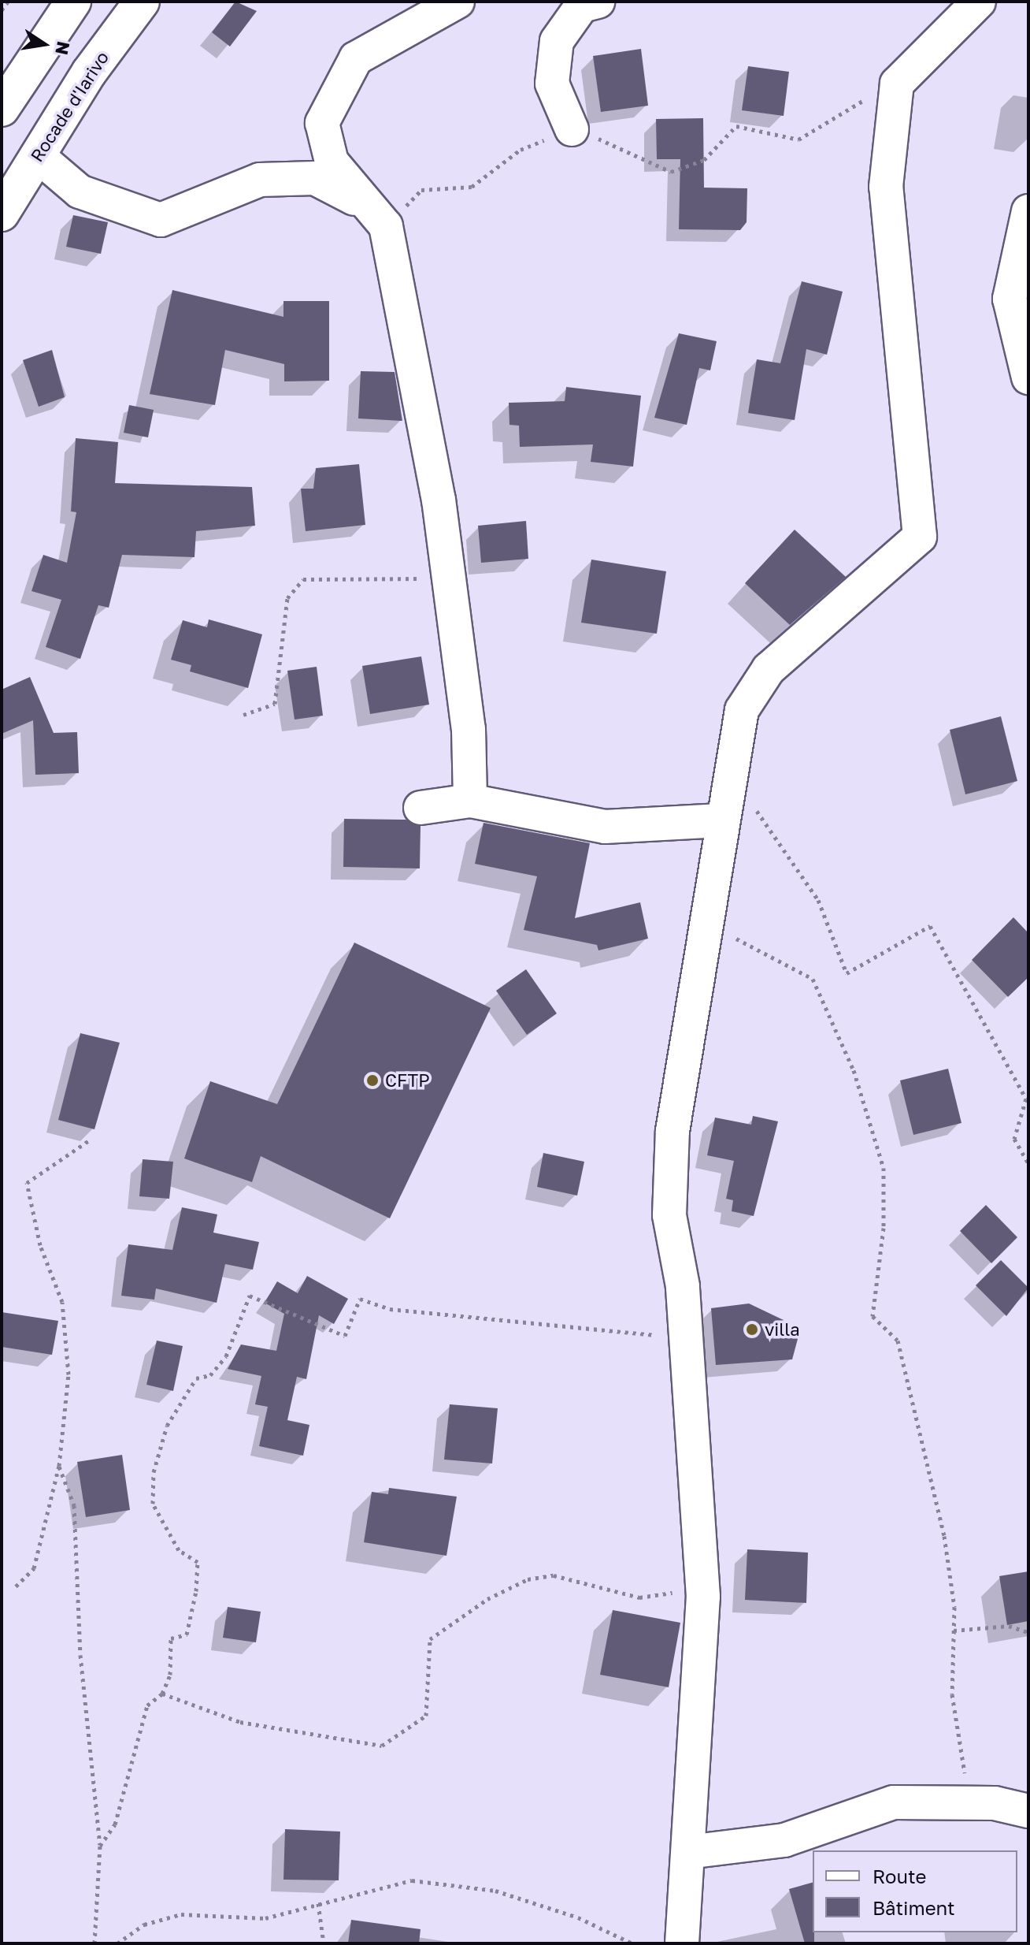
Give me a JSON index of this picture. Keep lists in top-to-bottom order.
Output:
{
  "streets": {
    "main road": ["Rocade d'Iarivo"]
  },
  "places": ["CFTP", "villa"],
  "legend": ["Route", "Bâtiment"],
  "north": "right"
}
